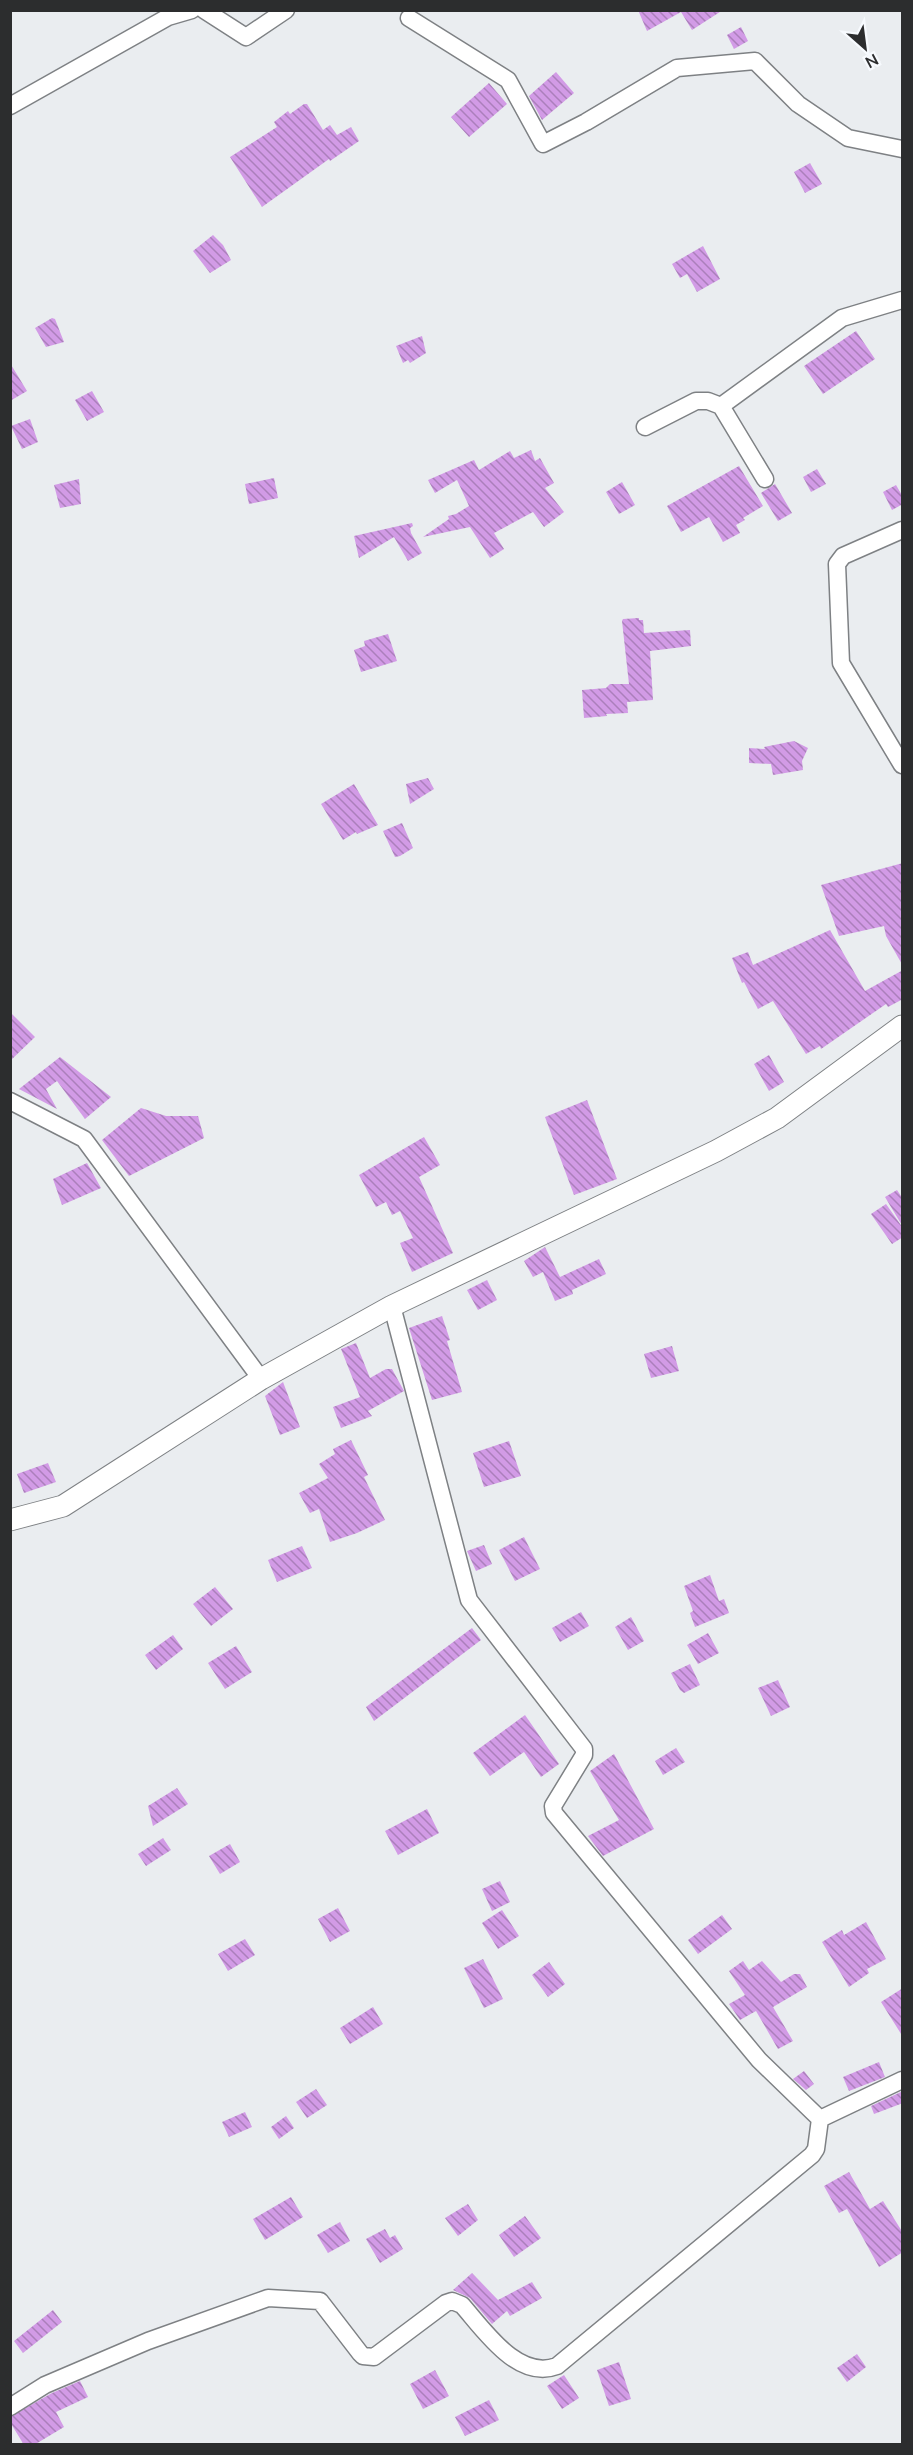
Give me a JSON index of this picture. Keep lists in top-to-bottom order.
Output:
{
  "north": "bottom right"
}
